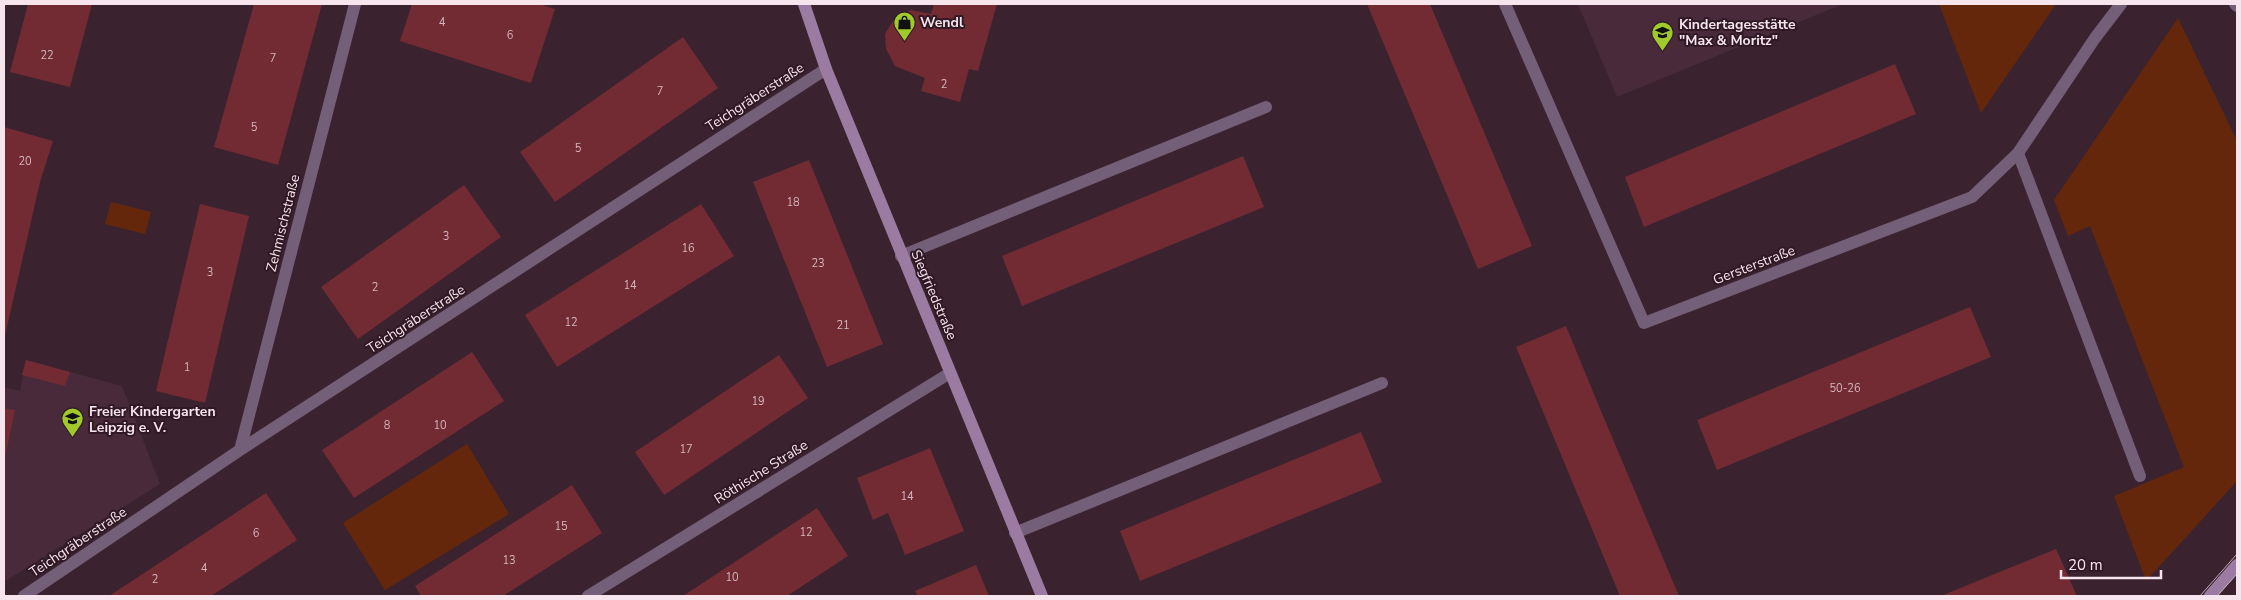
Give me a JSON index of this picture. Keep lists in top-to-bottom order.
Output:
{
  "streets": {
    "main road": ["Siegfriedstraße"],
    "street": [
      "Teichgräberstraße",
      "Zehmischstraße",
      "Gersterstraße",
      "Röthische Straße"
    ]
  },
  "crossings": [
    ["Teichgräberstraße", "Zehmischstraße"],
    ["Teichgräberstraße", "Siegfriedstraße"],
    ["Siegfriedstraße", "Röthische Straße"]
  ],
  "places": {
    "shop": ["Wendl"],
    "school or university": ["Kindertagesstätte \"Max & Moritz\"", "Freier Kindergarten Leipzig e. V."]
  },
  "house_numbers": [
    "4",
    "6",
    "22",
    "7",
    "2",
    "7",
    "5",
    "5",
    "20",
    "18",
    "3",
    "16",
    "23",
    "3",
    "14",
    "2",
    "12",
    "21",
    "1",
    "50-26",
    "19",
    "8",
    "10",
    "17",
    "14",
    "15",
    "12",
    "6",
    "13",
    "4",
    "10",
    "2"
  ],
  "scale_bar": "20 m"
}
